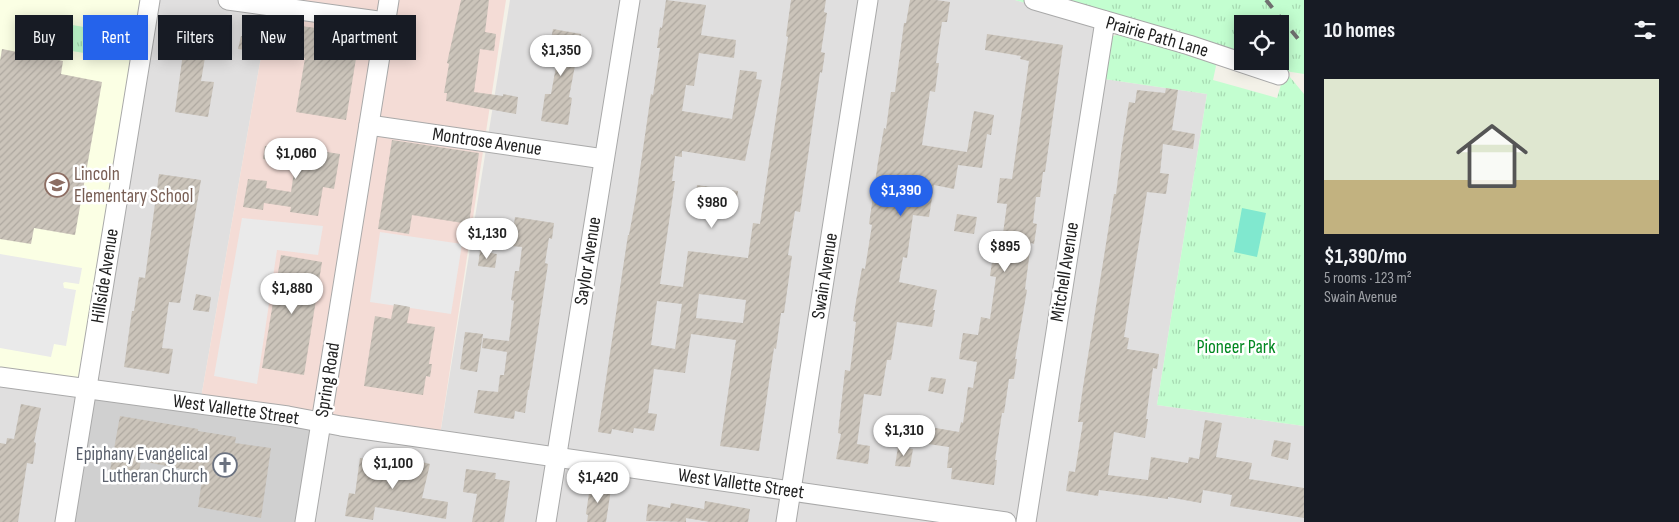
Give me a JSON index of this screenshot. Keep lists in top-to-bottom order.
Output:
{
  "streets": {
    "street": [
      "Prairie Path Lane",
      "Montrose Avenue",
      "Saylor Avenue",
      "Mitchell Avenue",
      "Hillside Avenue",
      "Swain Avenue",
      "Spring Road",
      "West Vallette Street"
    ]
  },
  "crossings": [
    ["Prairie Path Lane", "Mitchell Avenue"],
    ["Montrose Avenue", "Saylor Avenue"],
    ["Montrose Avenue", "Spring Road"],
    ["Saylor Avenue", "West Vallette Street"],
    ["Hillside Avenue", "West Vallette Street"],
    ["Swain Avenue", "West Vallette Street"],
    ["Spring Road", "West Vallette Street"]
  ],
  "parks": ["Pioneer Park"],
  "places": {
    "school or university": ["Lincoln Elementary School"],
    "church": ["Epiphany Evangelical Lutheran Church"]
  },
  "page": {
    "heading": "10 homes",
    "chip": [
      "Buy",
      "Rent",
      "Filters",
      "New",
      "Apartment"
    ],
    "price": [
      "$1,350",
      "$1,060",
      "$1,390",
      "$980",
      "$1,130",
      "$895",
      "$1,880",
      "$1,310",
      "$1,100",
      "$1,420"
    ],
    "list": [
      {
        "name": "$1,390/mo",
        "note": "5 rooms · 123 m² · Swain Avenue"
      }
    ]
  }
}
